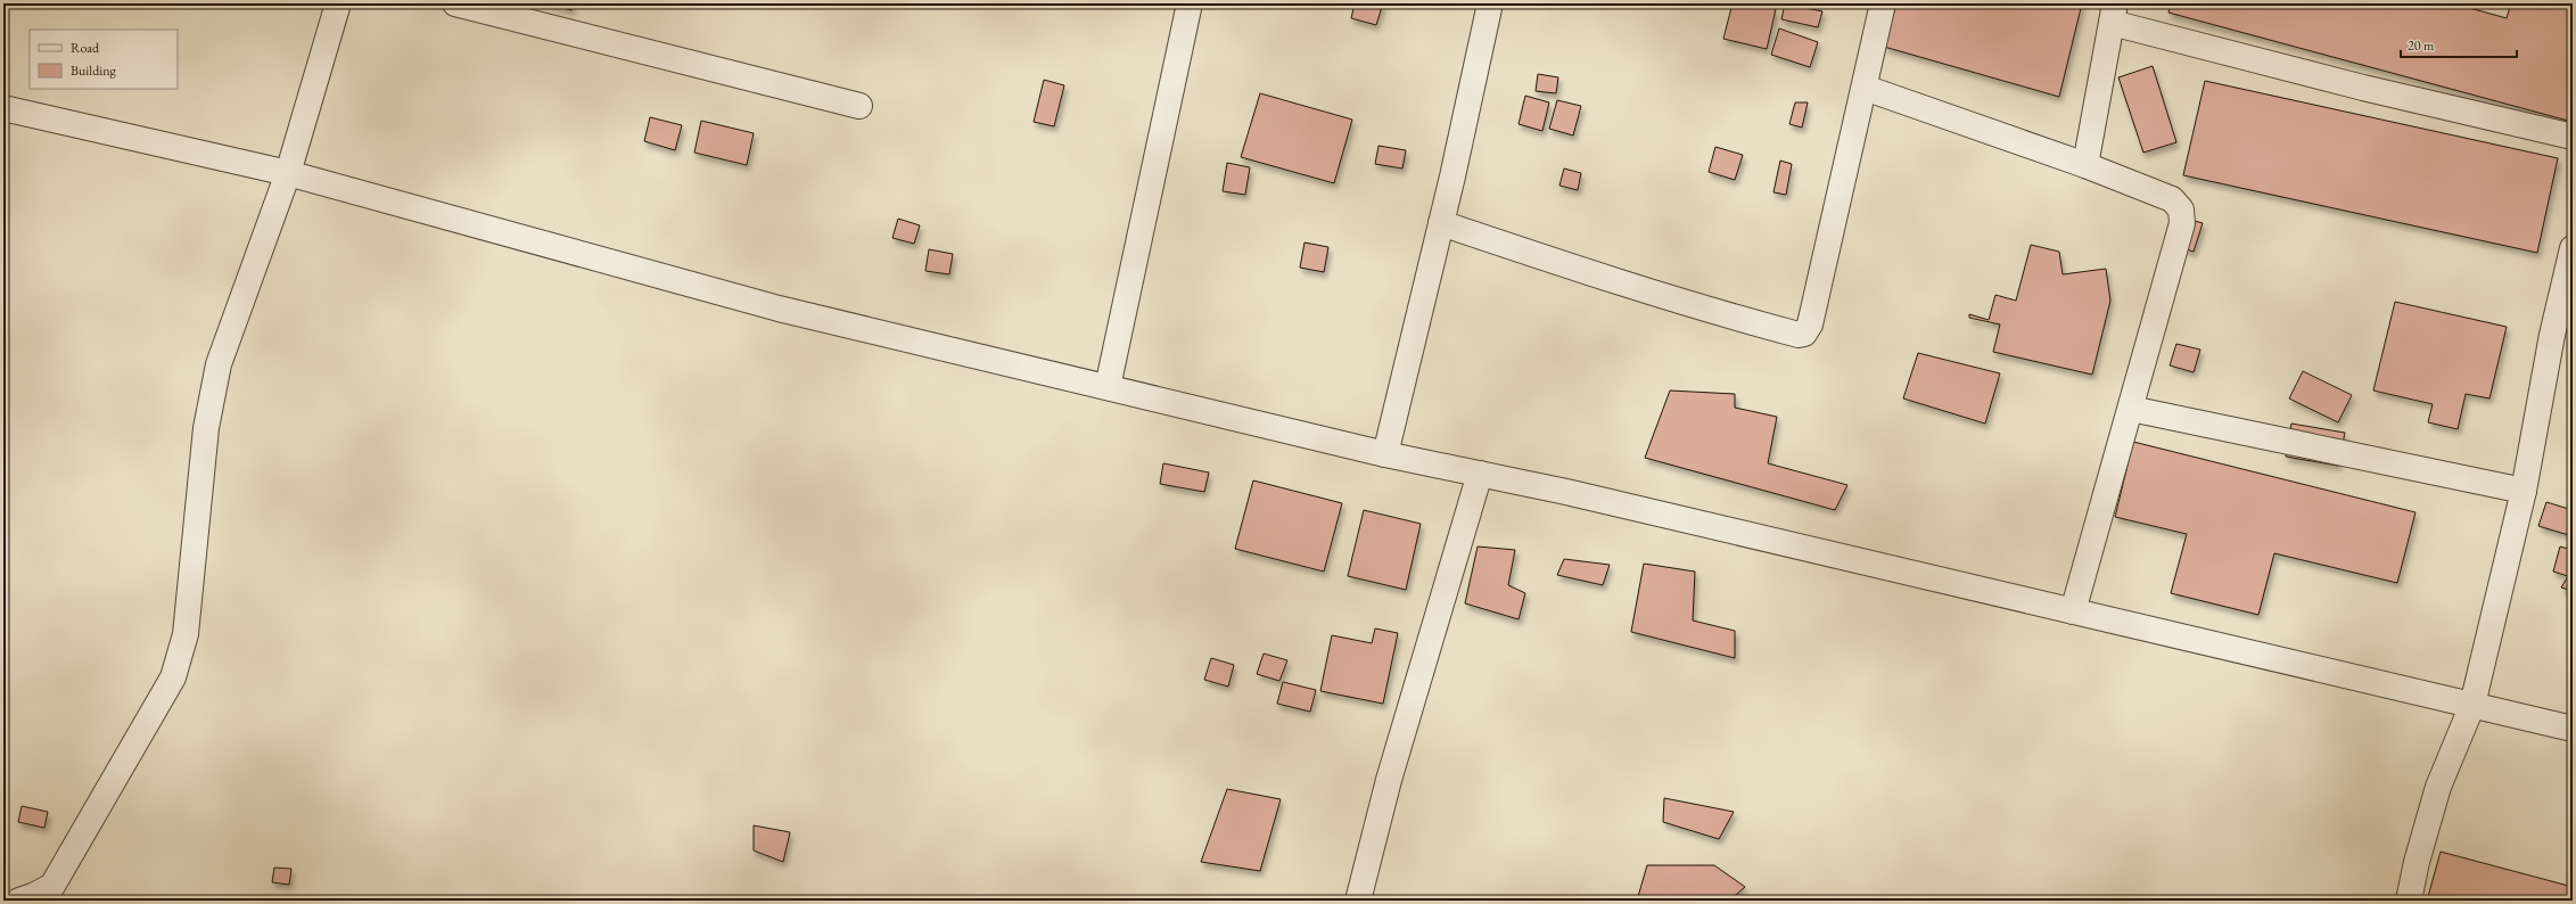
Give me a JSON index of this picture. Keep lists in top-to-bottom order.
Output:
{
  "legend": ["Road", "Building"],
  "scale_bar": "20 m"
}
